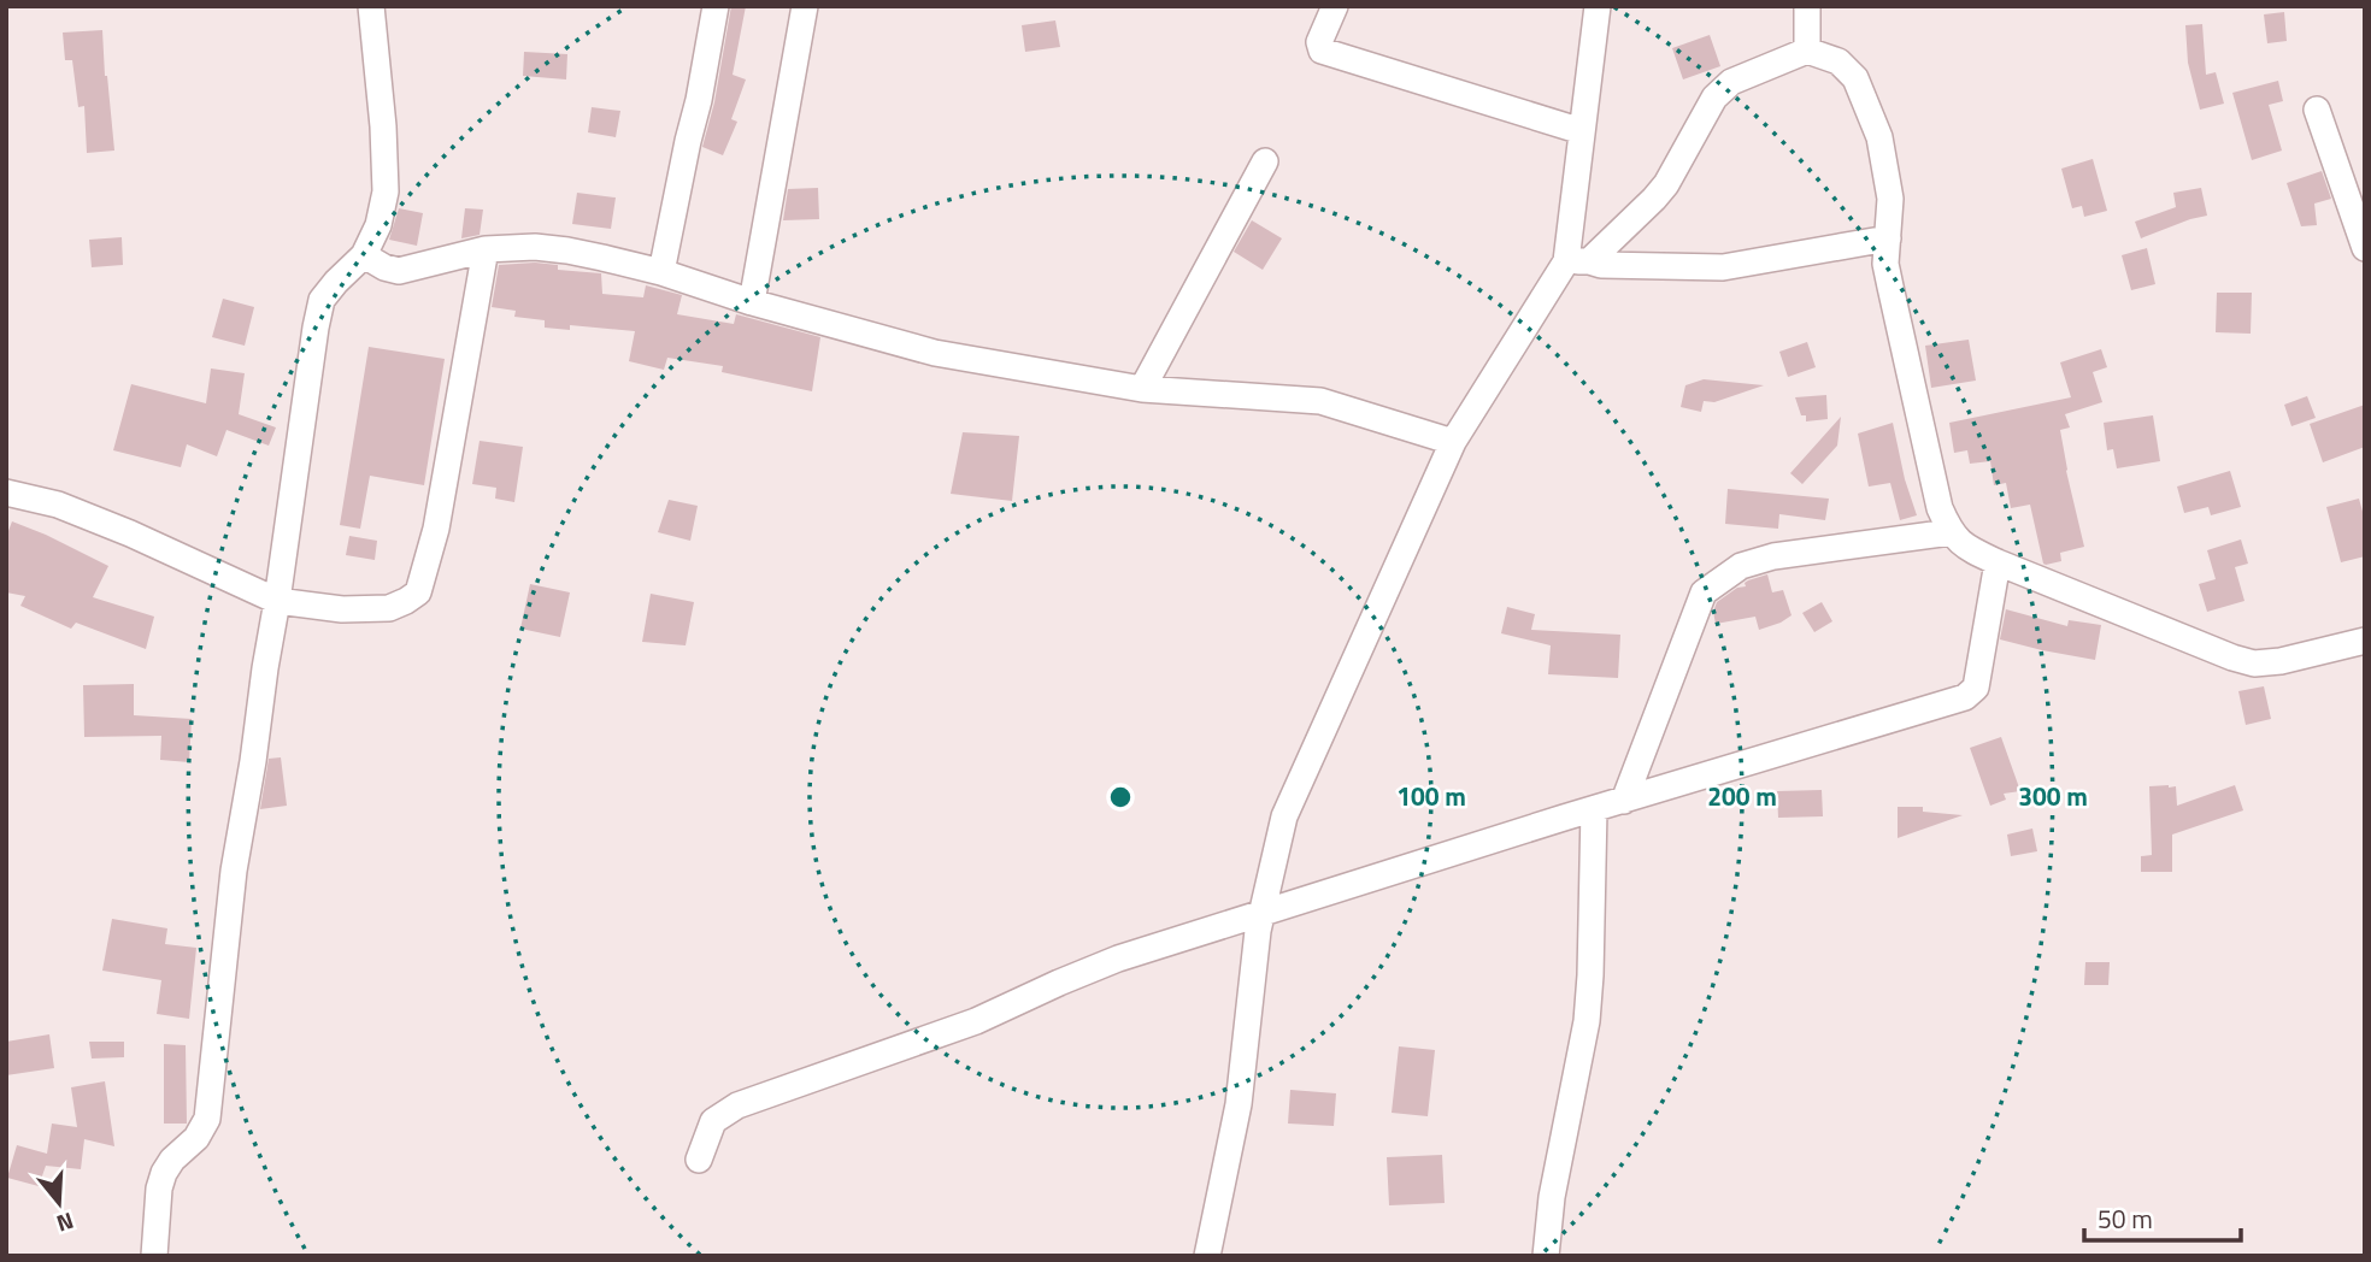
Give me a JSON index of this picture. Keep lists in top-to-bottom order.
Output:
{
  "scale_bar": "50 m",
  "north": "bottom",
  "rings": ["100 m", "200 m", "300 m"]
}
